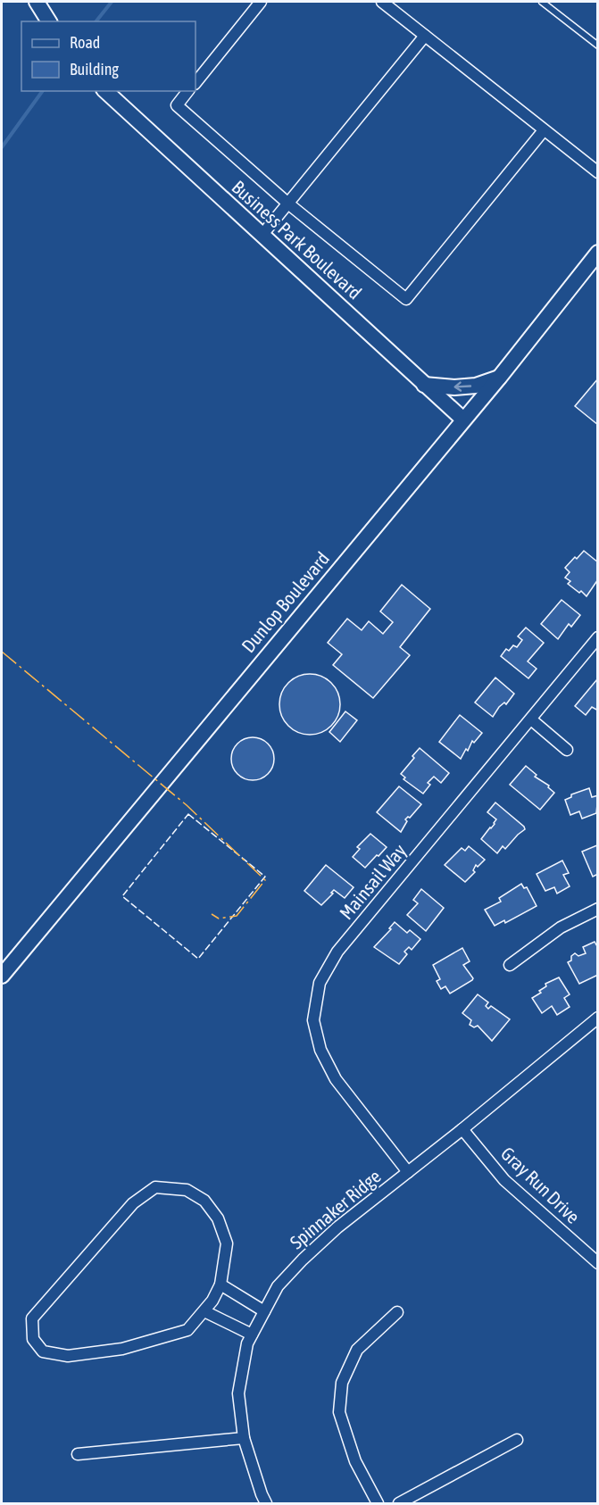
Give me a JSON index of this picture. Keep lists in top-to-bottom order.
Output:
{
  "streets": {
    "street": [
      "Business Park Boulevard",
      "Dunlop Boulevard",
      "Mainsail Way",
      "Gray Run Drive",
      "Spinnaker Ridge"
    ]
  },
  "crossings": [
    ["Business Park Boulevard", "Dunlop Boulevard"],
    ["Mainsail Way", "Spinnaker Ridge"],
    ["Gray Run Drive", "Spinnaker Ridge"]
  ],
  "legend": ["Road", "Building"]
}
